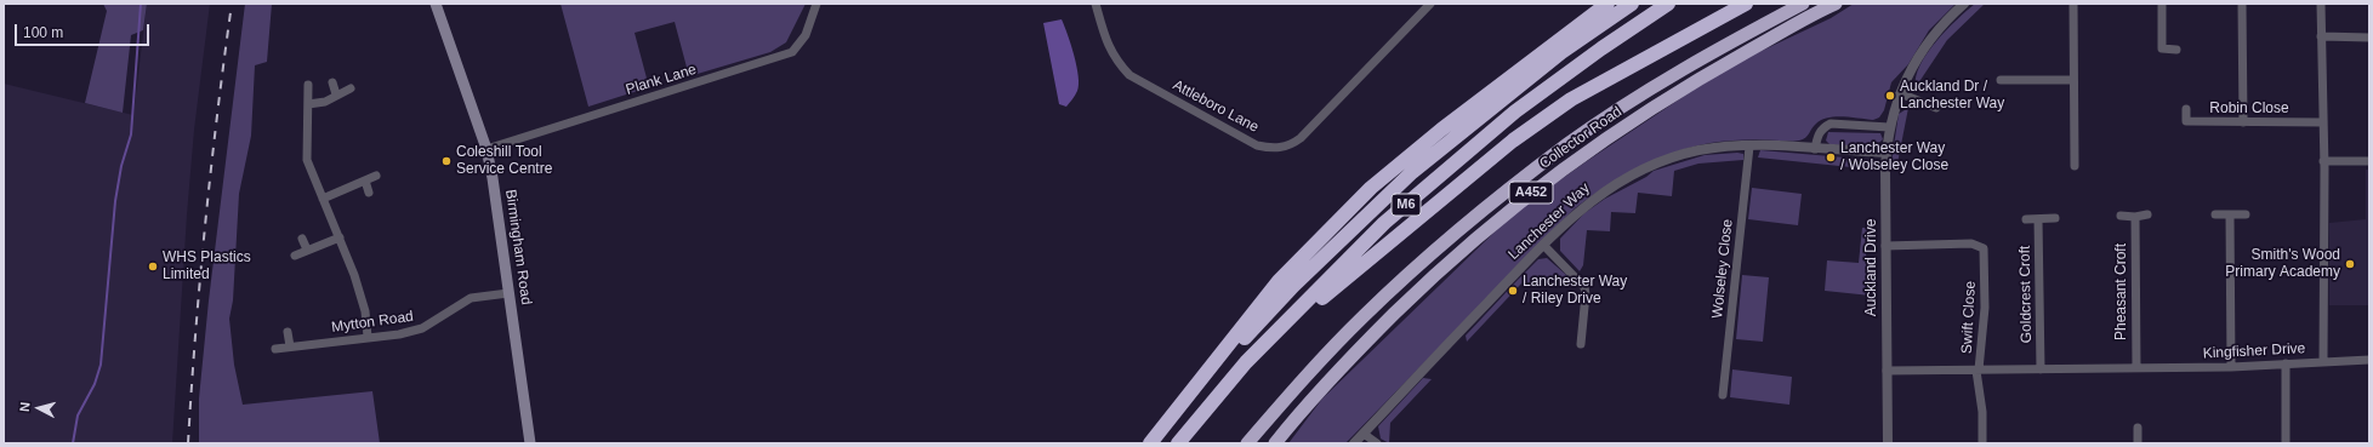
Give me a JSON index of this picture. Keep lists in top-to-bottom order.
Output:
{
  "streets": {
    "highway": ["Collector Road", "A452", "M6"],
    "main road": ["Birmingham Road"],
    "street": [
      "Plank Lane",
      "Attleboro Lane",
      "Robin Close",
      "Lanchester Way",
      "Auckland Drive",
      "Wolseley Close",
      "Pheasant Croft",
      "Goldcrest Croft",
      "Swift Close",
      "Mytton Road",
      "Kingfisher Drive"
    ]
  },
  "crossings": [
    ["Plank Lane", "Birmingham Road"],
    ["Robin Close", "Kingfisher Drive"],
    ["Lanchester Way", "Auckland Drive"],
    ["Lanchester Way", "Wolseley Close"],
    ["Birmingham Road", "Mytton Road"],
    ["Auckland Drive", "Swift Close"],
    ["Auckland Drive", "Kingfisher Drive"],
    ["Pheasant Croft", "Kingfisher Drive"],
    ["Goldcrest Croft", "Kingfisher Drive"],
    ["Swift Close", "Kingfisher Drive"]
  ],
  "places": [
    "Auckland Dr / Lanchester Way",
    "Lanchester Way / Wolseley Close",
    "Coleshill Tool Service Centre",
    "Smith's Wood Primary Academy",
    "WHS Plastics Limited",
    "Lanchester Way / Riley Drive"
  ],
  "scale_bar": "100 m",
  "north": "left"
}
